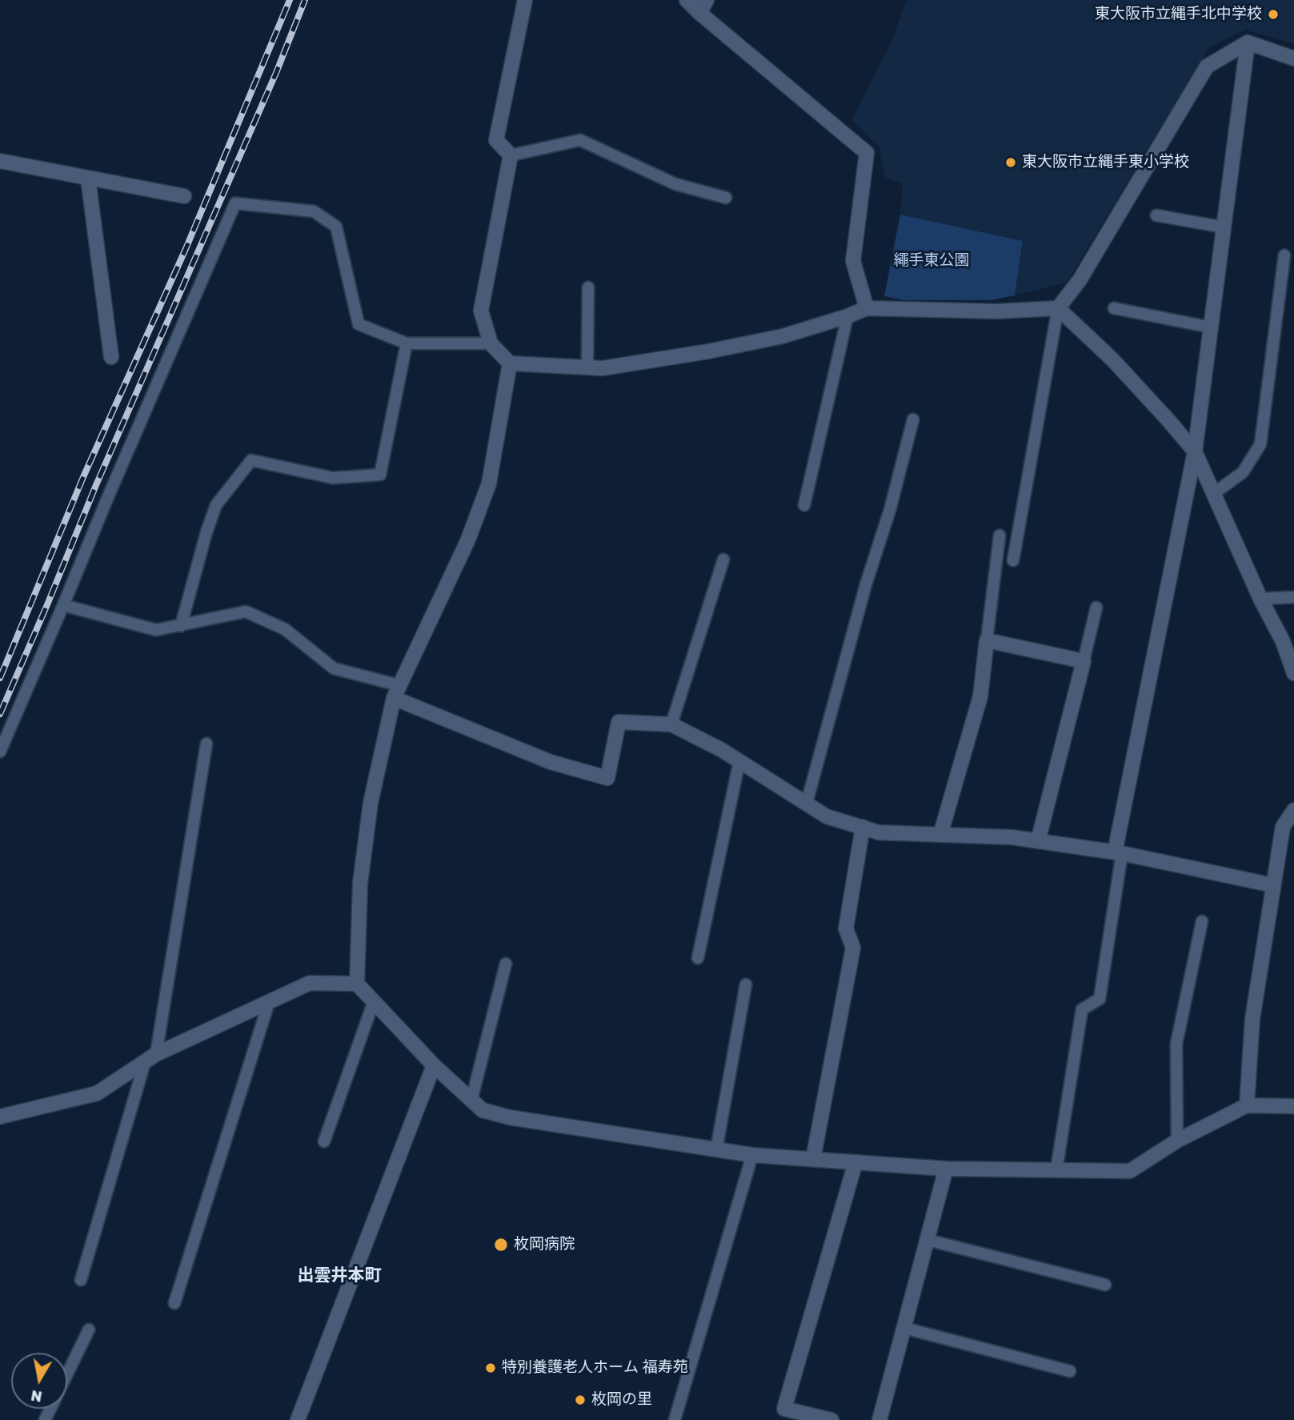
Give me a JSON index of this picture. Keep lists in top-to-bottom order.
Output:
{
  "districts": ["出雲井本町"],
  "parks": ["繩手東公園"],
  "places": [
    "東大阪市立縄手北中学校",
    "東大阪市立縄手東小学校",
    "枚岡病院",
    "特別養護老人ホーム 福寿苑",
    "枚岡の里"
  ],
  "north": "bottom"
}
